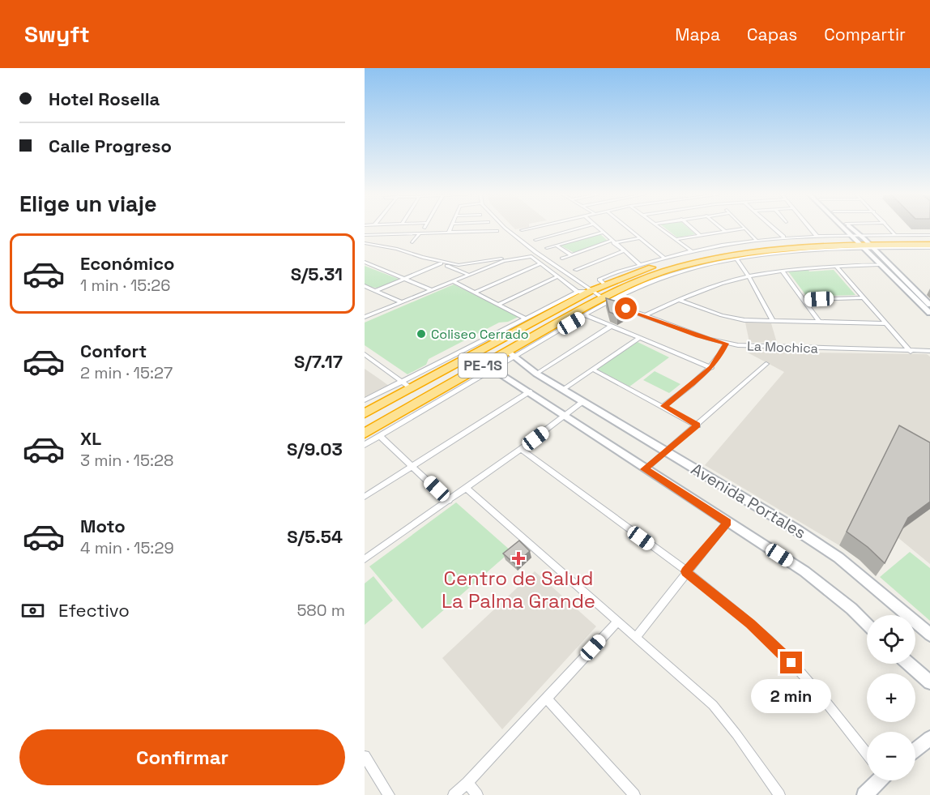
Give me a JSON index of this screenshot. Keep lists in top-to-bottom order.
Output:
{
  "streets": {
    "highway": ["PE-1S"],
    "street": ["La Mochica", "Avenida Portales"]
  },
  "crossings": [
    ["La Mochica", "PE-1S"],
    ["PE-1S", "Avenida Portales"]
  ],
  "places": {
    "other": ["Coliseo Cerrado"],
    "health": ["Centro de Salud La Palma Grande"]
  },
  "page": {
    "header": "Swyft",
    "nav": ["Mapa", "Capas", "Compartir"],
    "banner": ["Hotel Rosella", "Calle Progreso"],
    "heading": "Elige un viaje",
    "list": [
      {
        "name": "Económico",
        "note": "1 min · 15:26",
        "value": "S/5.31"
      },
      {
        "name": "Confort",
        "note": "2 min · 15:27",
        "value": "S/7.17"
      },
      {
        "name": "XL",
        "note": "3 min · 15:28",
        "value": "S/9.03"
      },
      {
        "name": "Moto",
        "note": "4 min · 15:29",
        "value": "S/5.54"
      }
    ],
    "pay": ["Efectivo", "580 m"],
    "map_buttons": ["+", "−"],
    "bubble": "2 min",
    "buttons": "Confirmar"
  }
}
